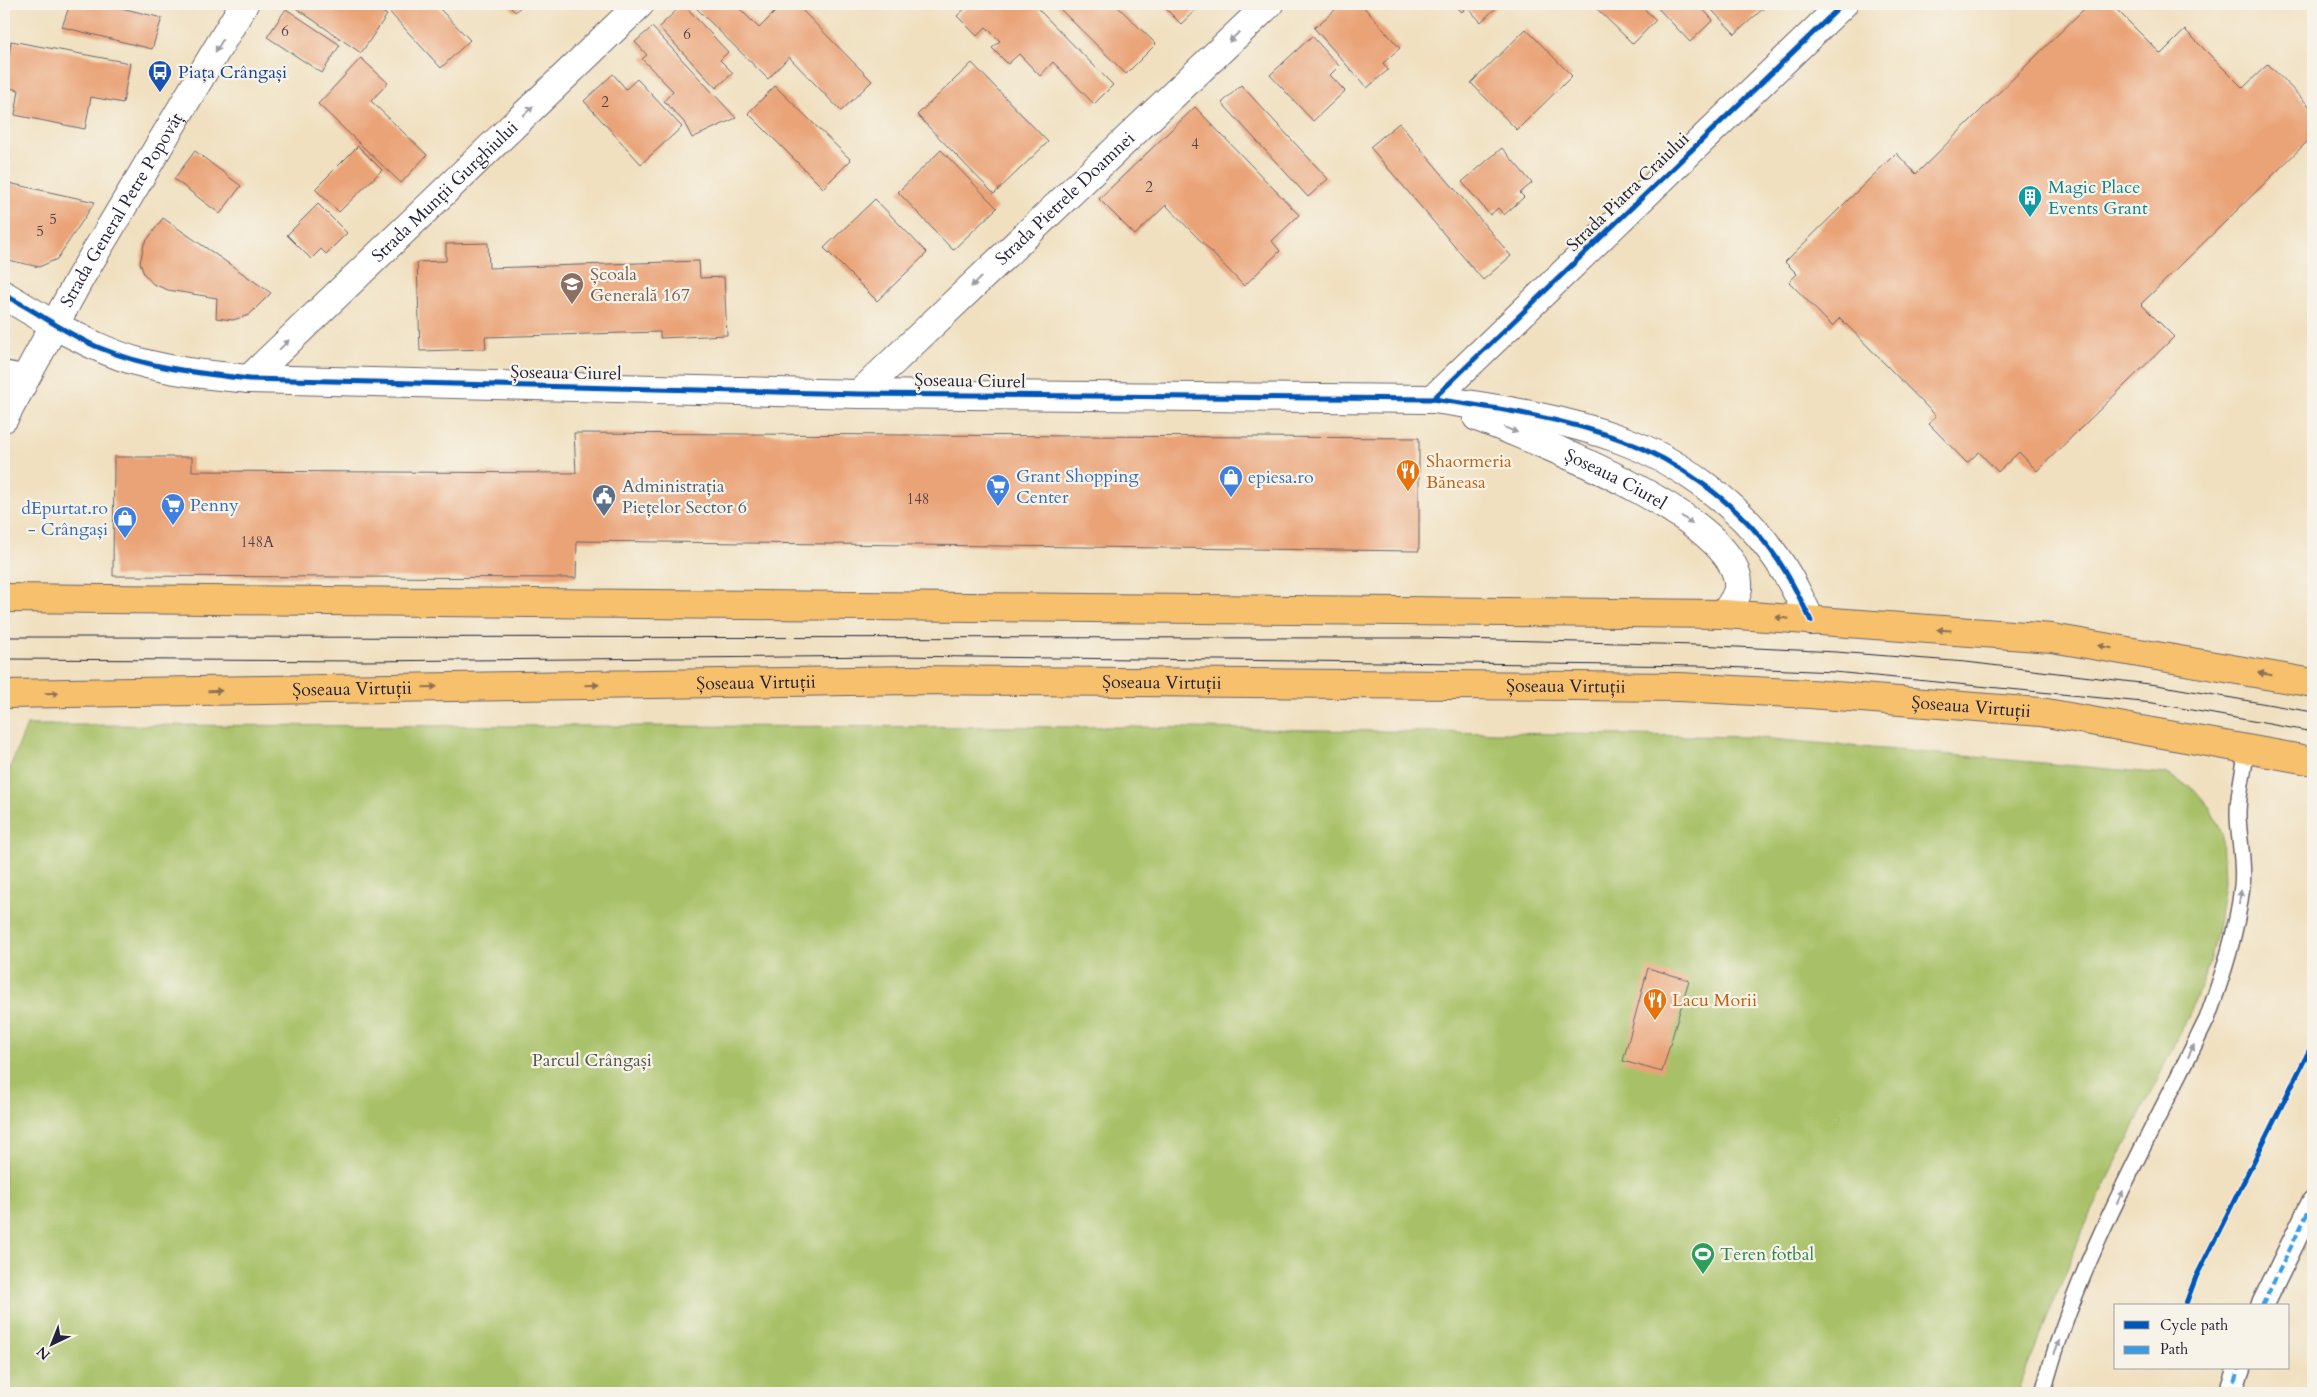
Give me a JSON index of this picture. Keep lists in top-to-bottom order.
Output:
{
  "streets": {
    "main road": ["Șoseaua Virtuții"],
    "street": [
      "Strada Munții Gurghiului",
      "Strada Piatra Craiului",
      "Strada Pietrele Doamnei",
      "Strada General Petre Popovăț",
      "Șoseaua Ciurel"
    ]
  },
  "crossings": [
    ["Strada Munții Gurghiului", "Șoseaua Ciurel"],
    ["Strada Piatra Craiului", "Șoseaua Ciurel"],
    ["Strada Pietrele Doamnei", "Șoseaua Ciurel"],
    ["Strada General Petre Popovăț", "Șoseaua Ciurel"]
  ],
  "one_way": ["Strada Munții Gurghiului", "Strada Pietrele Doamnei", "Strada General Petre Popovăț"],
  "parks": ["Parcul Crângași"],
  "places": {
    "bus stop": ["Piața Crângași"],
    "building": ["Magic Place Events Grant"],
    "school or university": ["Școala Generală 167"],
    "restaurant": ["Shaormeria Băneasa", "Lacu Morii"],
    "shop": ["epiesa.ro", "dEpurtat.ro - Crângași"],
    "supermarket": ["Grant Shopping Center", "Penny"],
    "public building": ["Administrația Piețelor Sector 6"],
    "sports": ["Teren fotbal"]
  },
  "house_numbers": [
    "6",
    "6",
    "2",
    "4",
    "2",
    "5",
    "5",
    "148",
    "148A"
  ],
  "legend": ["Cycle path", "Path"],
  "north": "bottom left"
}
